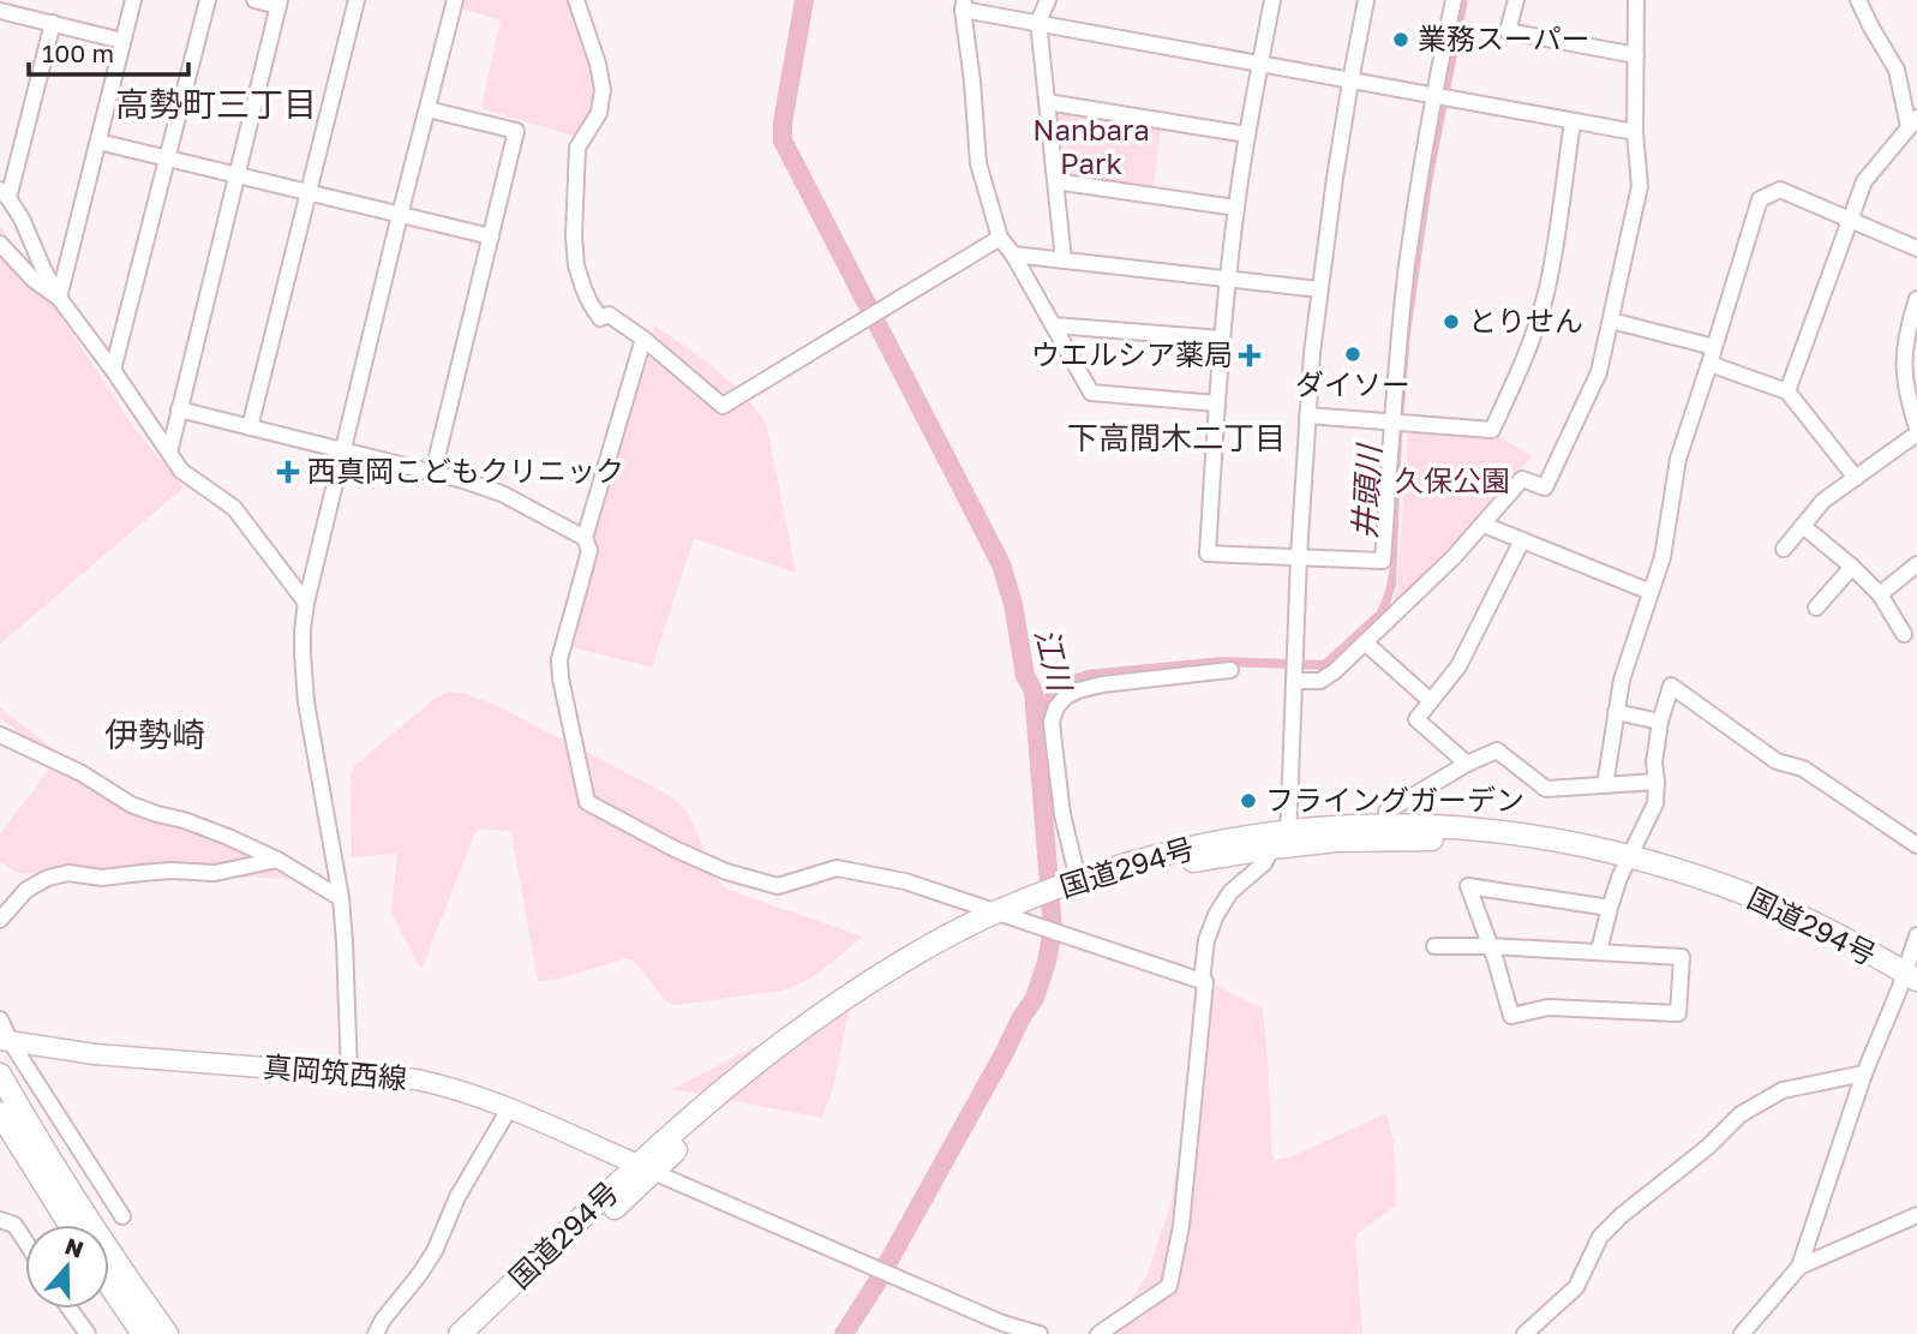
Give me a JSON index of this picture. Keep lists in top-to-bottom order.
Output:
{
  "streets": {
    "highway": ["国道294号"],
    "main road": ["真岡筑西線"]
  },
  "crossings": [
    ["国道294号", "真岡筑西線"]
  ],
  "districts": ["高勢町三丁目", "下高間木二丁目", "伊勢崎"],
  "water": ["井頭川", "江川"],
  "parks": ["Nanbara Park", "久保公園"],
  "places": {
    "other": [
      "業務スーパー",
      "とりせん",
      "ダイソー",
      "フライングガーデン"
    ],
    "health": ["ウエルシア薬局", "西真岡こどもクリニック"]
  },
  "scale_bar": "100 m",
  "north": "top"
}
